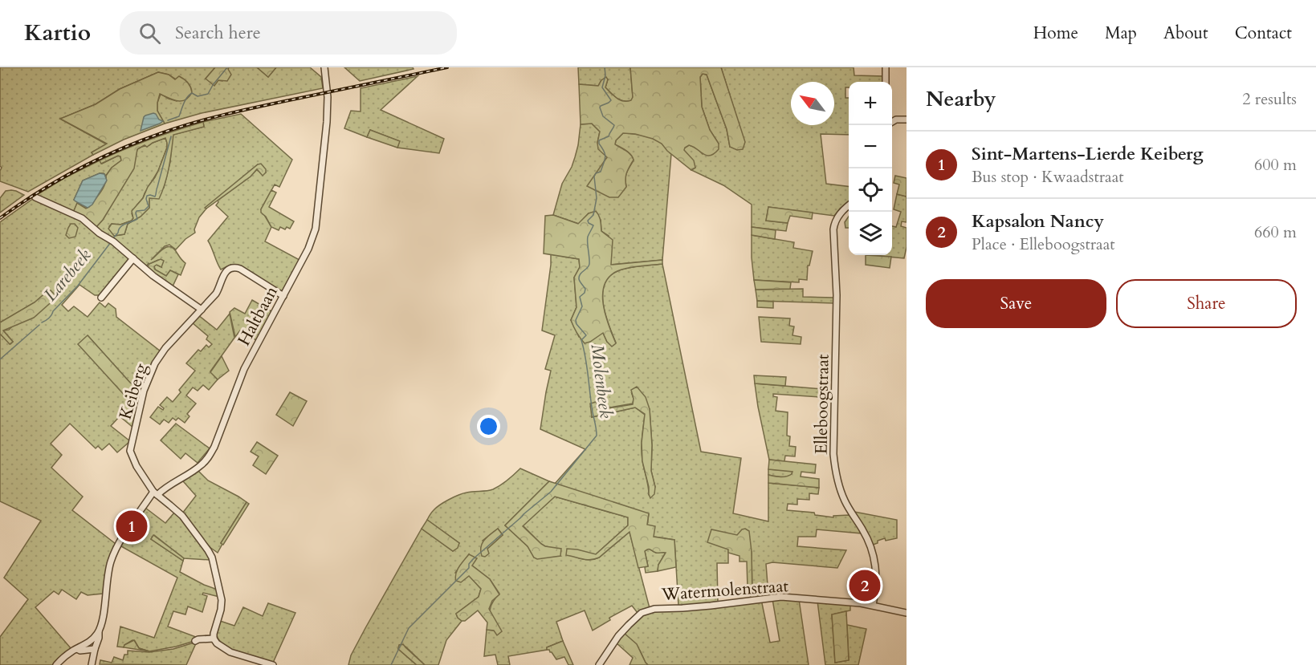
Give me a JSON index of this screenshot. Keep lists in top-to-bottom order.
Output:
{
  "streets": {
    "street": [
      "Haltbaan",
      "Keiberg",
      "Elleboogstraat",
      "Watermolenstraat"
    ]
  },
  "crossings": [
    ["Haltbaan", "Keiberg"],
    ["Elleboogstraat", "Watermolenstraat"]
  ],
  "water": ["Larebeek", "Molenbeek"],
  "north": "top left",
  "page": {
    "header": "Kartio",
    "search": "Search here",
    "nav": [
      "Home",
      "Map",
      "About",
      "Contact"
    ],
    "heading": ["Nearby", "2 results"],
    "map_buttons": ["+", "−"],
    "list": [
      {
        "mark": "1",
        "name": "Sint-Martens-Lierde Keiberg",
        "note": "Bus stop · Kwaadstraat",
        "value": "600 m"
      },
      {
        "mark": "2",
        "name": "Kapsalon Nancy",
        "note": "Place · Elleboogstraat",
        "value": "660 m"
      }
    ],
    "buttons": ["Save", "Share"],
    "pins": ["1", "2"]
  }
}
